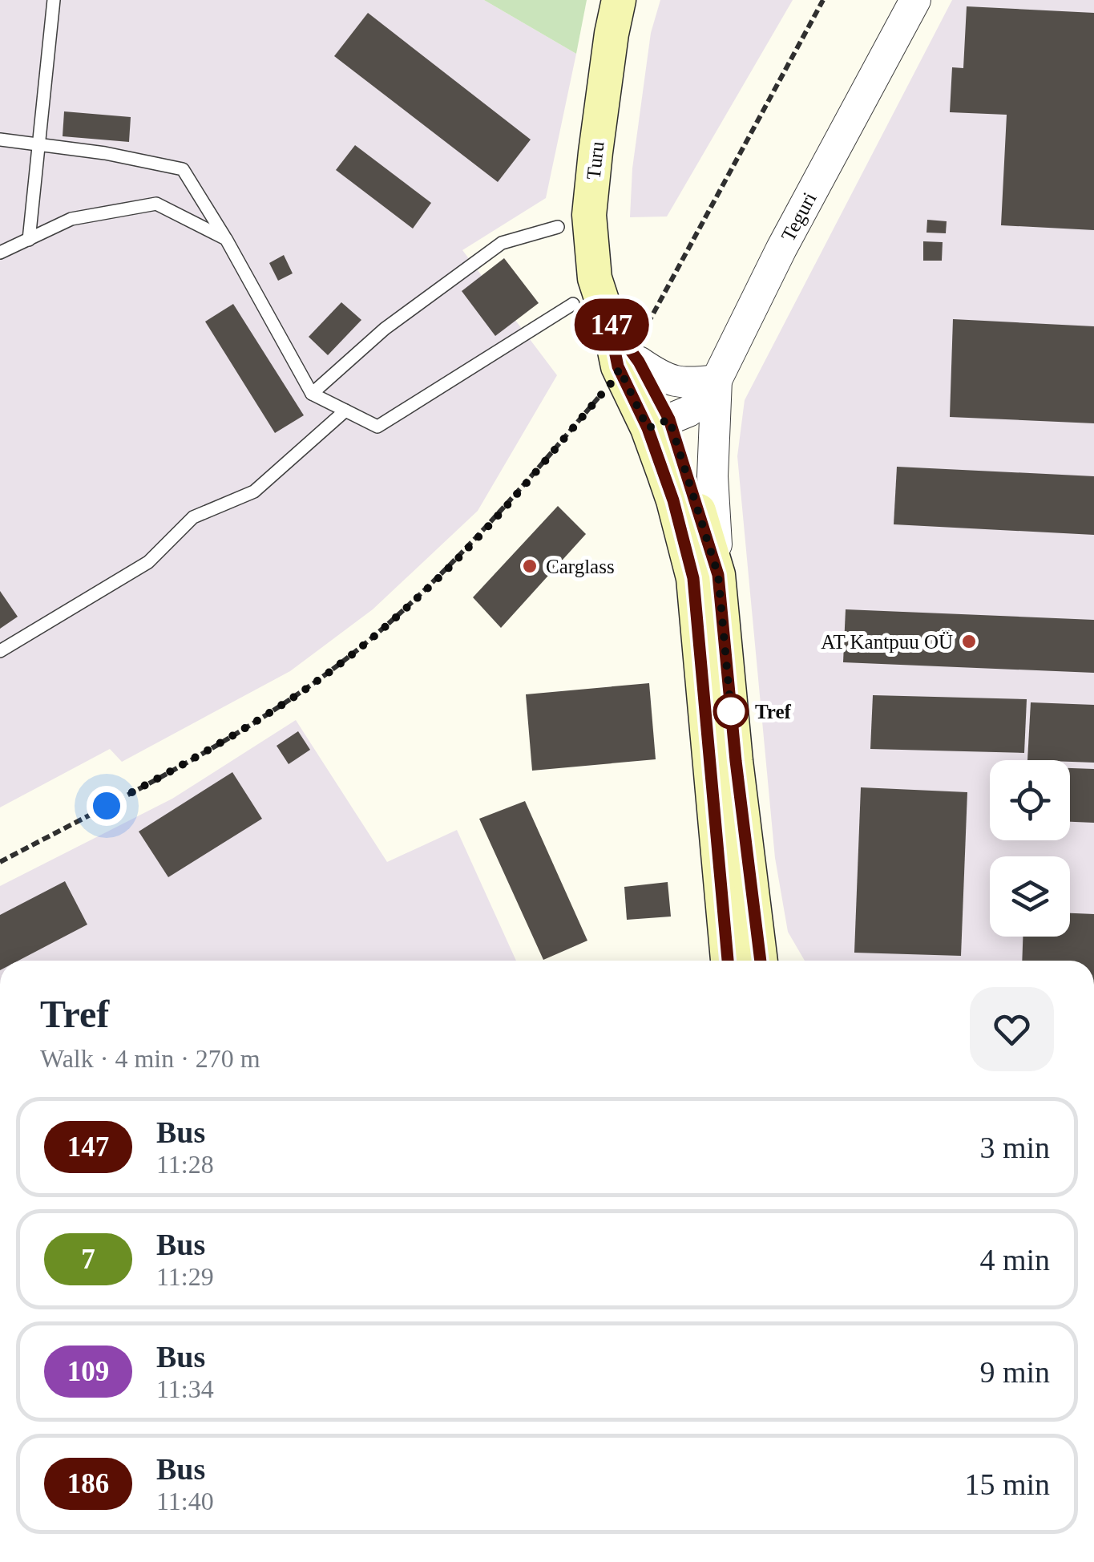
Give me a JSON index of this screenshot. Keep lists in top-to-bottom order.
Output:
{
  "streets": {
    "main road": ["Turu"],
    "street": ["Teguri"]
  },
  "crossings": [
    ["Turu", "Teguri"]
  ],
  "places": ["Carglass", "AT Kantpuu OÜ", "Tref"],
  "lines": ["bus line 147"],
  "page": {
    "on_map": "147",
    "heading": ["Tref", "Walk · 4 min · 270 m"],
    "list": [
      {
        "mark": "147",
        "name": "Bus",
        "note": "11:28",
        "value": "3 min"
      },
      {
        "mark": "7",
        "name": "Bus",
        "note": "11:29",
        "value": "4 min"
      },
      {
        "mark": "109",
        "name": "Bus",
        "note": "11:34",
        "value": "9 min"
      },
      {
        "mark": "186",
        "name": "Bus",
        "note": "11:40",
        "value": "15 min"
      }
    ]
  }
}
